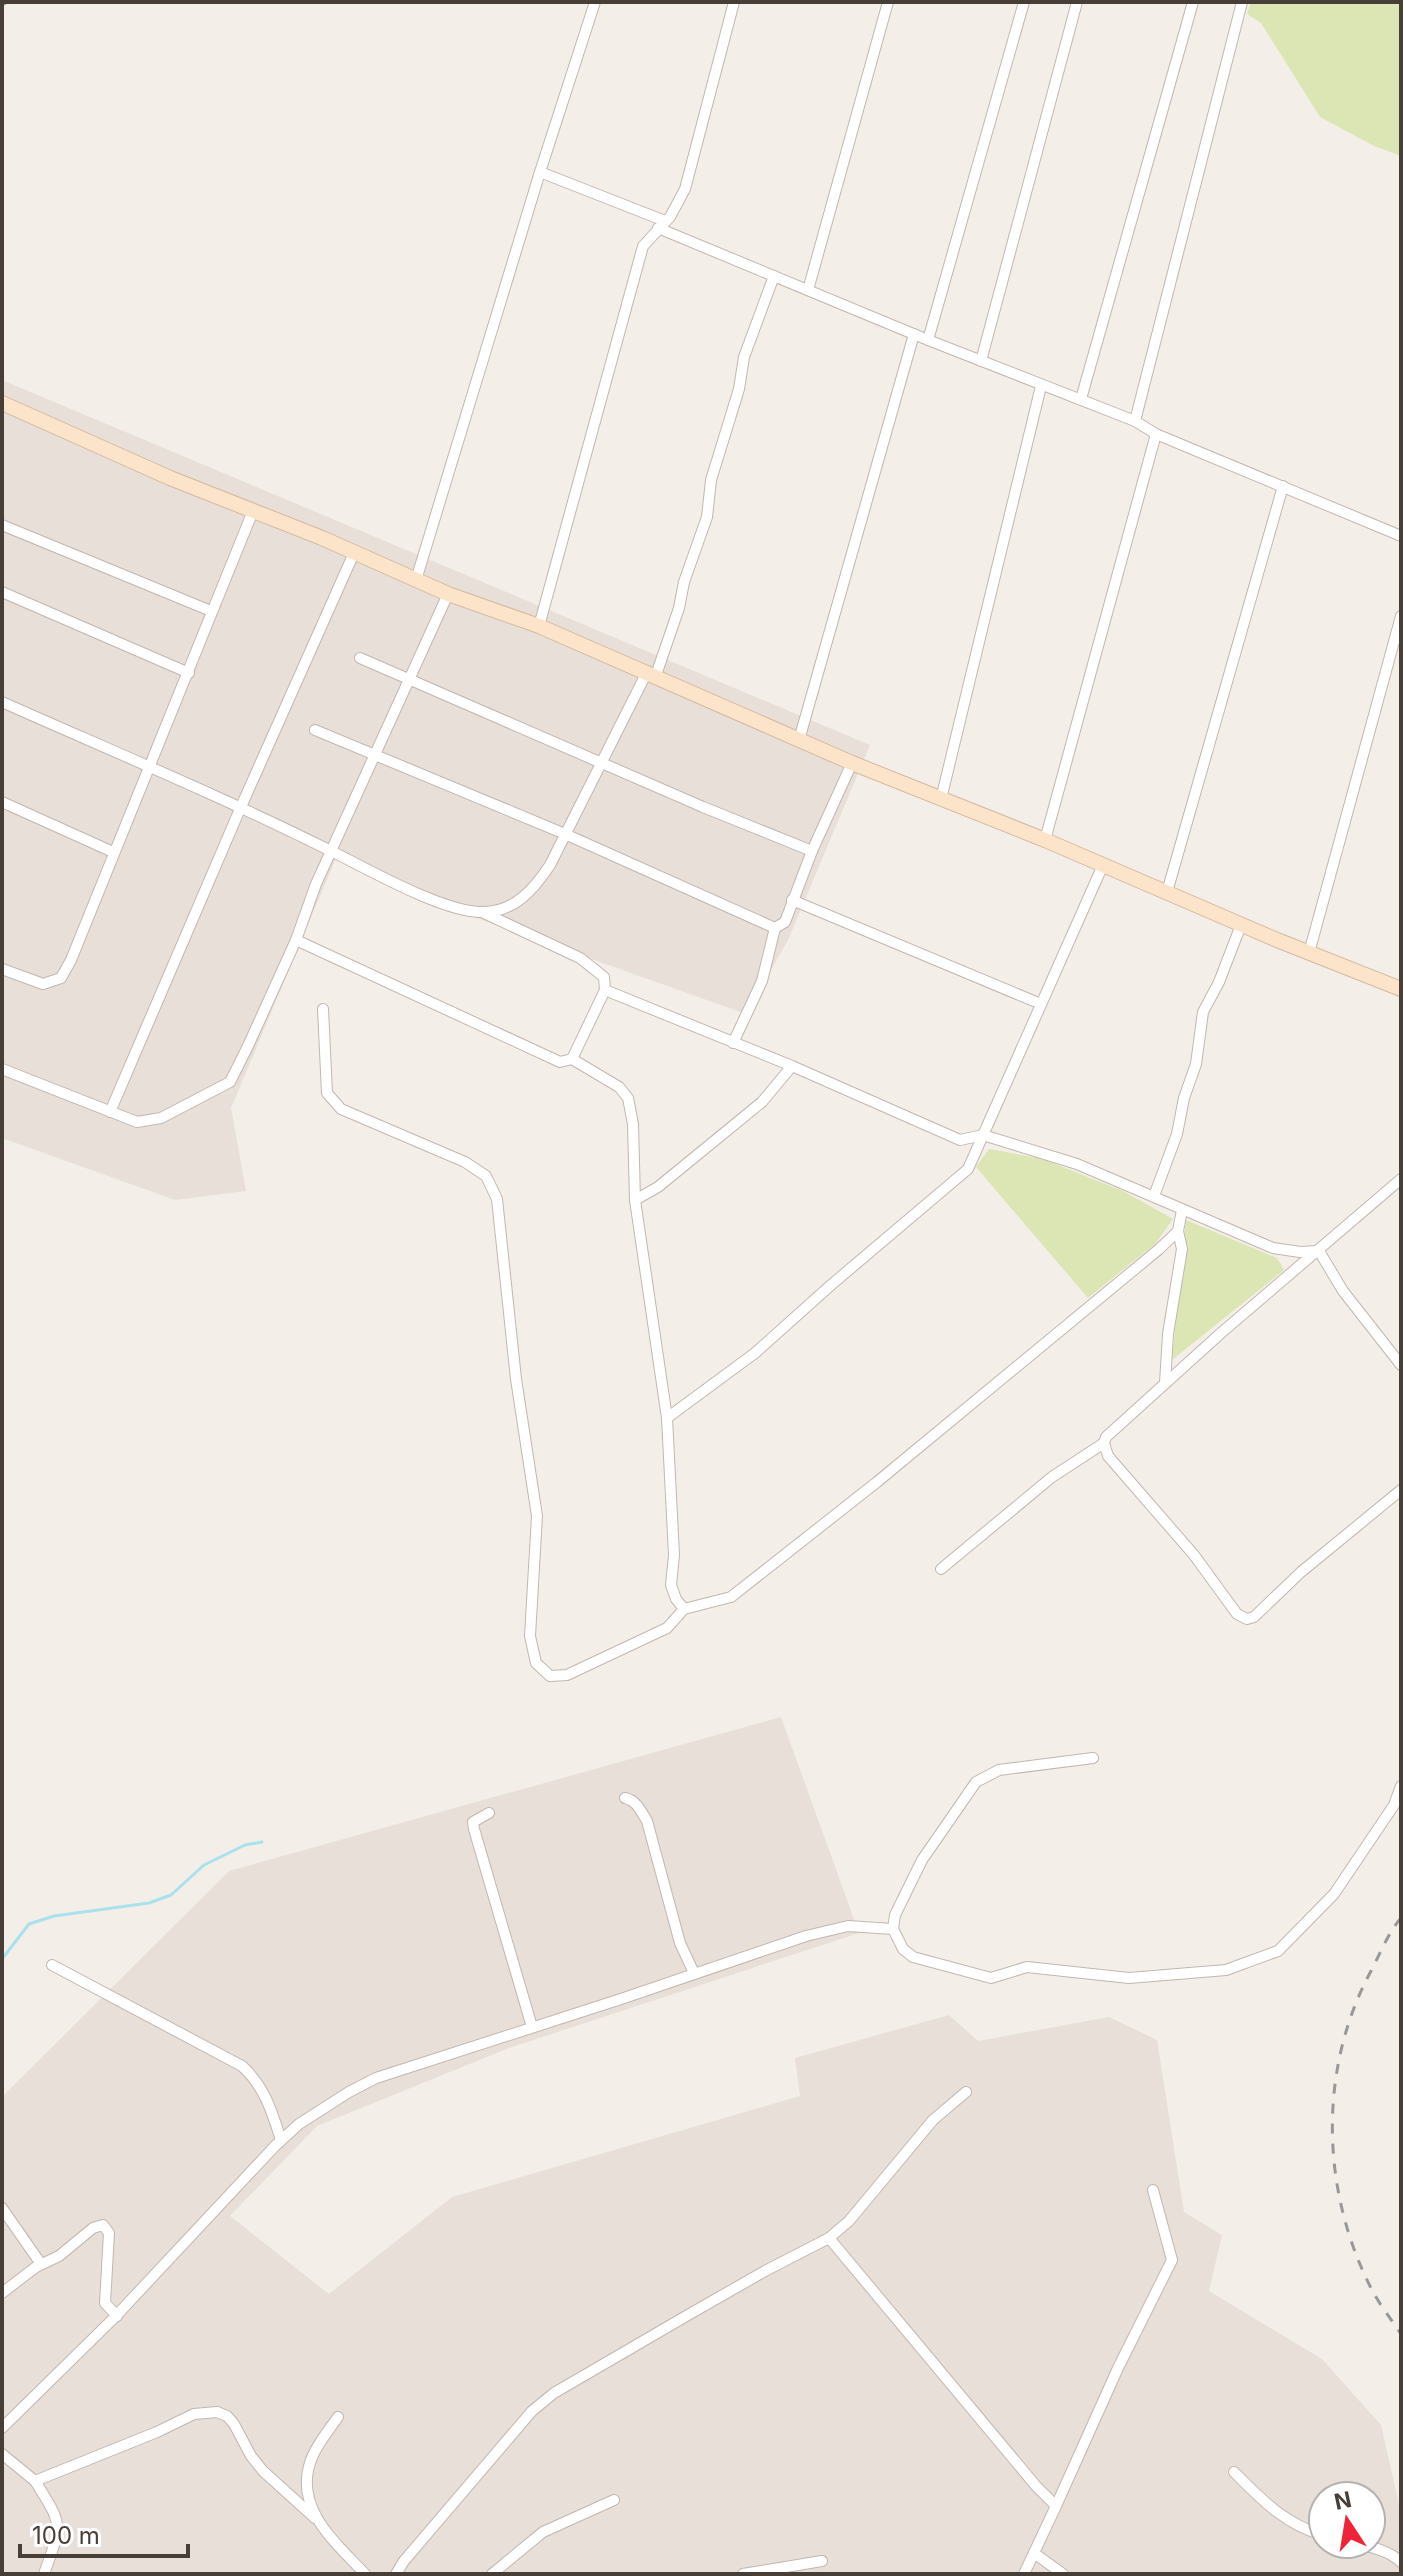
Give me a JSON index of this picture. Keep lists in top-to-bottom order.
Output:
{
  "scale_bar": "100 m",
  "north": "top"
}
